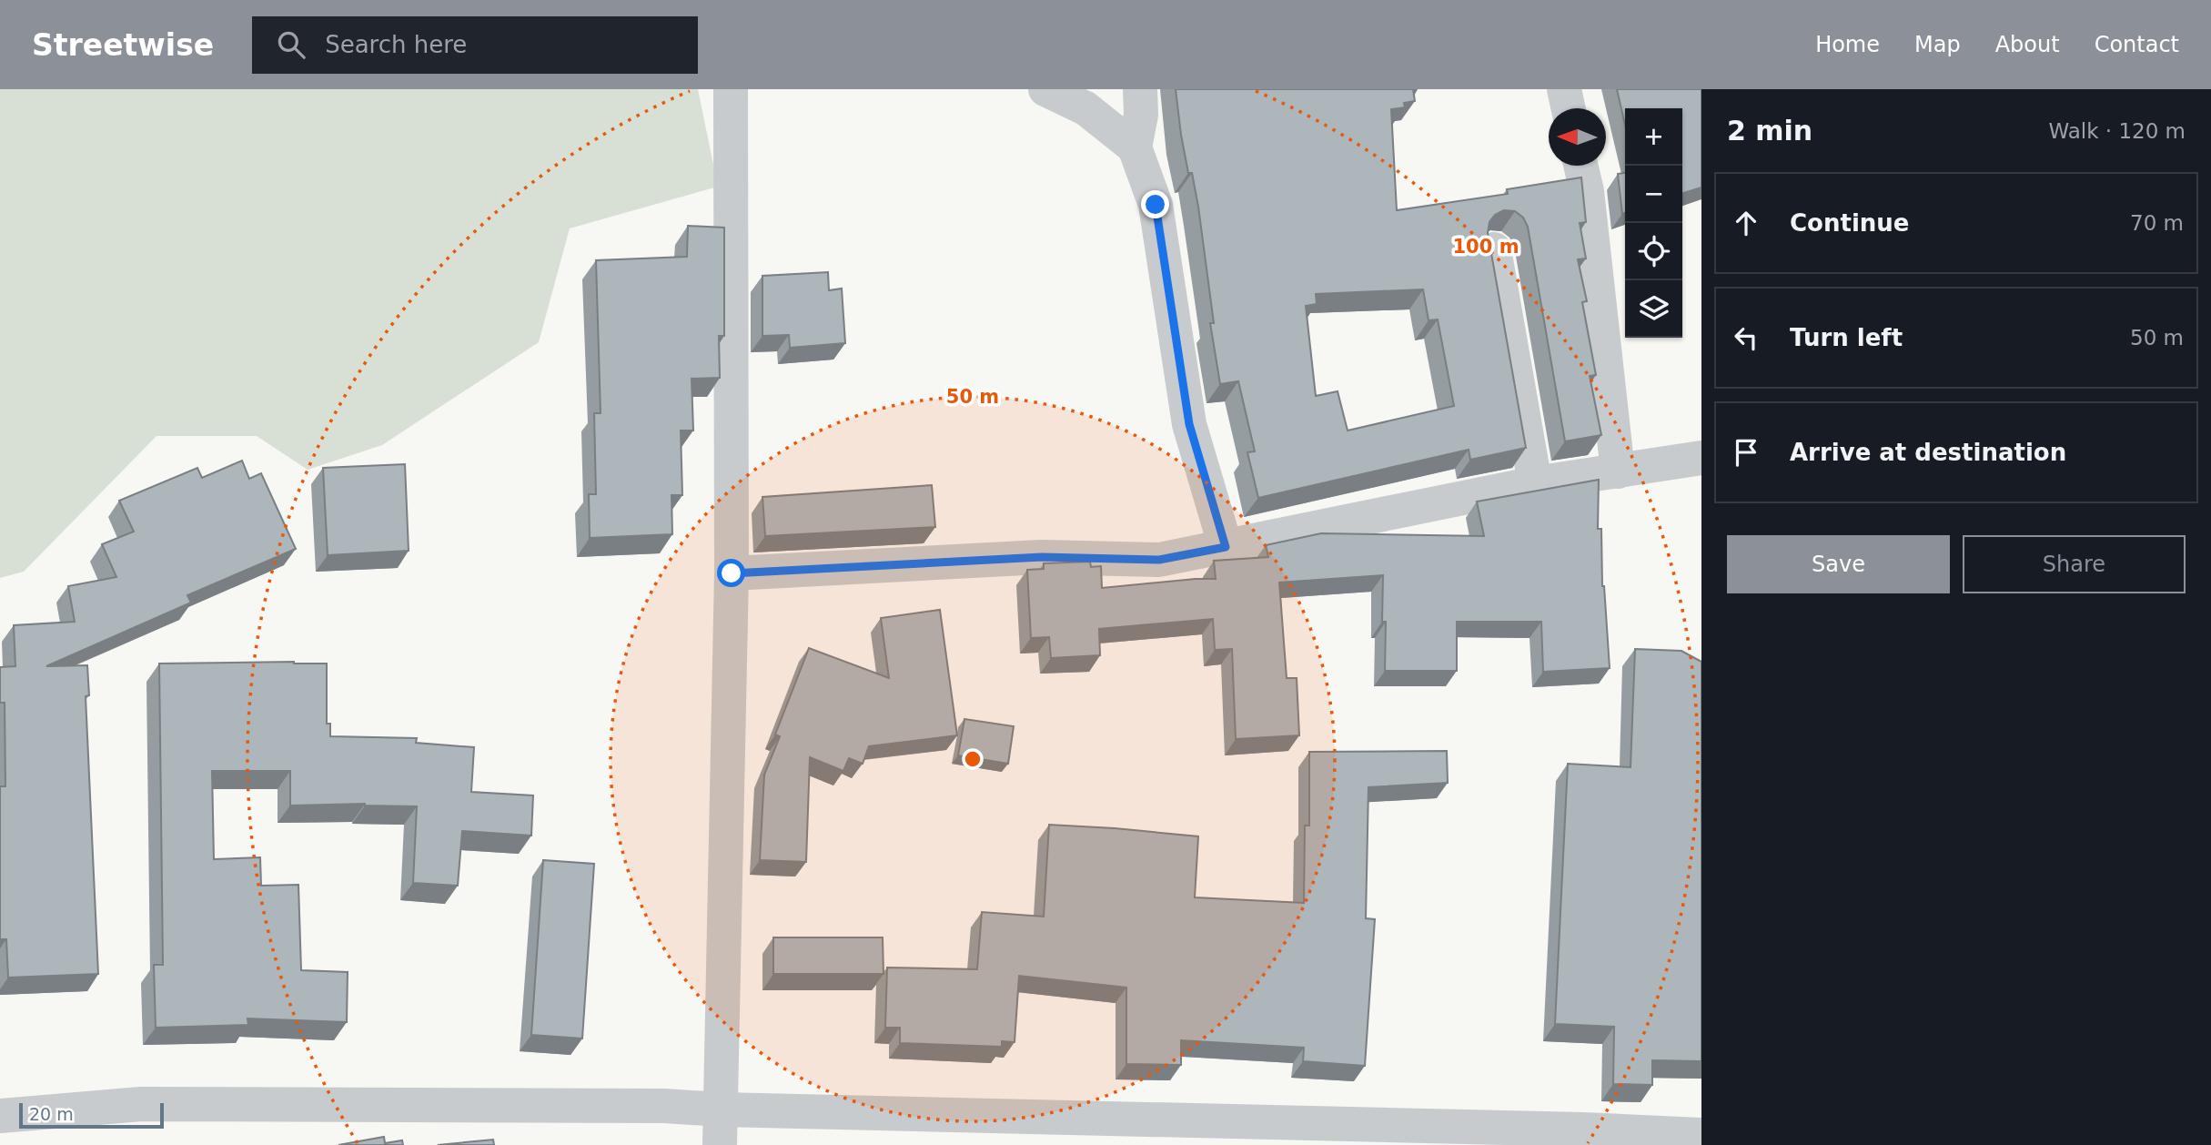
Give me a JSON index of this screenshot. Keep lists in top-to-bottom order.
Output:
{
  "scale_bar": "20 m",
  "north": "left",
  "page": {
    "header": "Streetwise",
    "search": "Search here",
    "nav": [
      "Home",
      "Map",
      "About",
      "Contact"
    ],
    "heading": ["2 min", "Walk · 120 m"],
    "map_buttons": ["+", "−"],
    "list": [
      ["Continue", "70 m"],
      ["Turn left", "50 m"],
      "Arrive at destination"
    ],
    "buttons": ["Save", "Share"],
    "scale": "20 m"
  },
  "rings": ["100 m", "50 m"]
}
